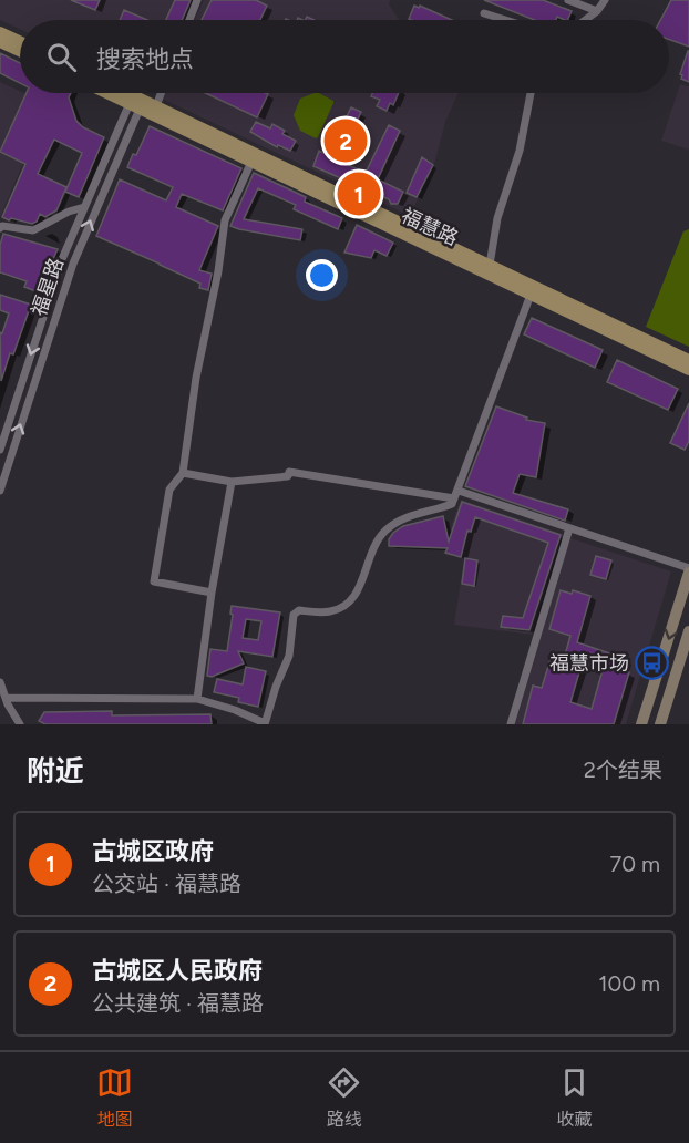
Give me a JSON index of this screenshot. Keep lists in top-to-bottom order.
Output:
{
  "streets": {
    "main road": ["福慧路"],
    "street": ["福星路"]
  },
  "crossings": [
    ["福慧路", "福星路"]
  ],
  "places": {
    "bus stop": ["福慧市场"]
  },
  "page": {
    "search": "搜索地点",
    "pins": ["2", "1"],
    "heading": ["附近", "2个结果"],
    "list": [
      {
        "mark": "1",
        "name": "古城区政府",
        "note": "公交站 · 福慧路",
        "value": "70 m"
      },
      {
        "mark": "2",
        "name": "古城区人民政府",
        "note": "公共建筑 · 福慧路",
        "value": "100 m"
      }
    ],
    "nav": ["地图", "路线", "收藏"]
  }
}
